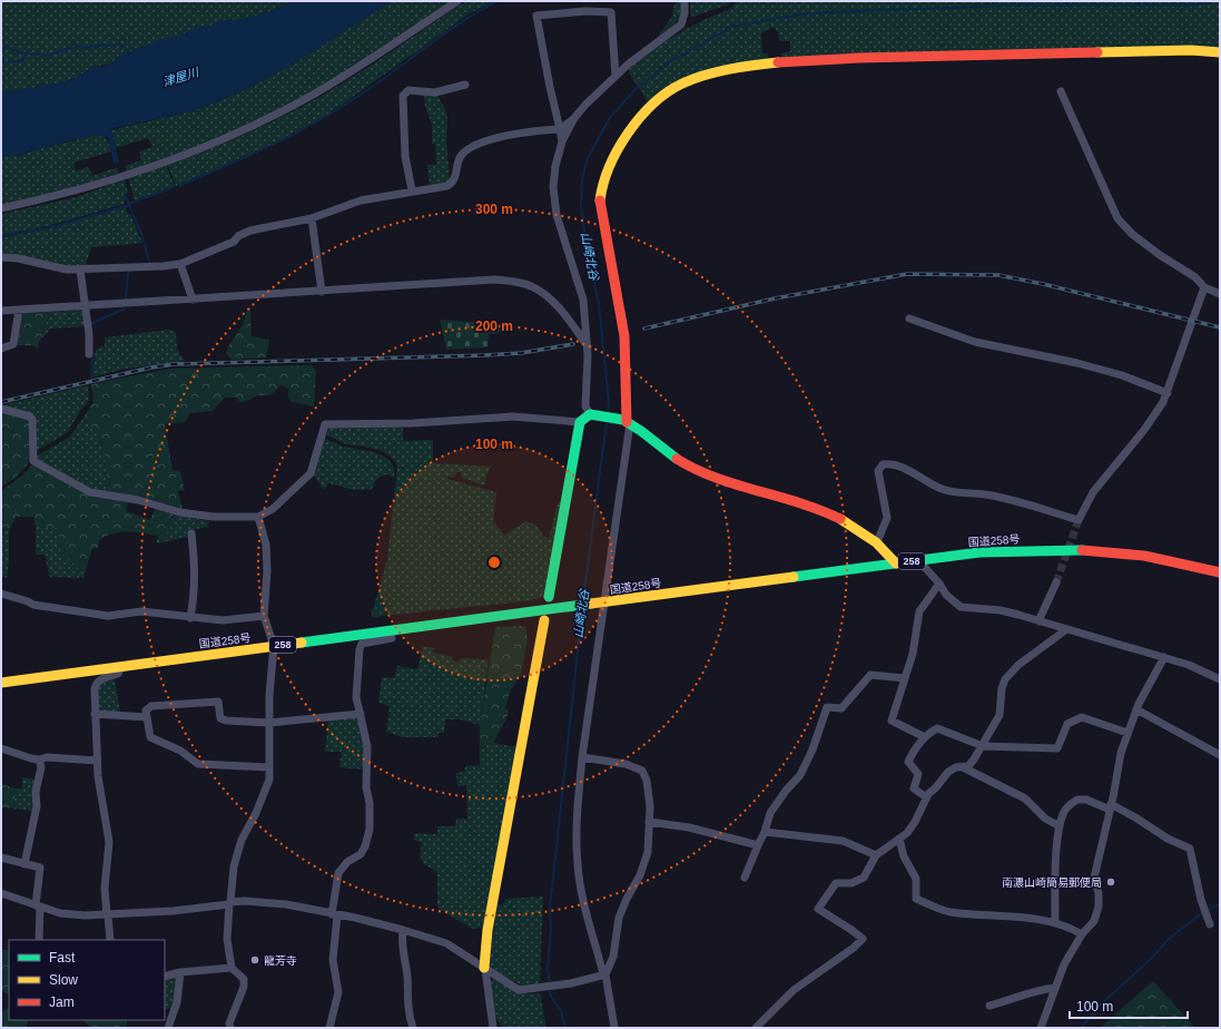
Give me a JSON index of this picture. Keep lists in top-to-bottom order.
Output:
{
  "streets": {
    "main road": ["国道258号", "258"]
  },
  "water": ["津屋川", "山崎北谷"],
  "places": ["南濃山崎簡易郵便局", "龍芳寺"],
  "legend": ["Fast", "Slow", "Jam"],
  "scale_bar": "100 m",
  "rings": ["300 m", "200 m", "100 m"]
}
